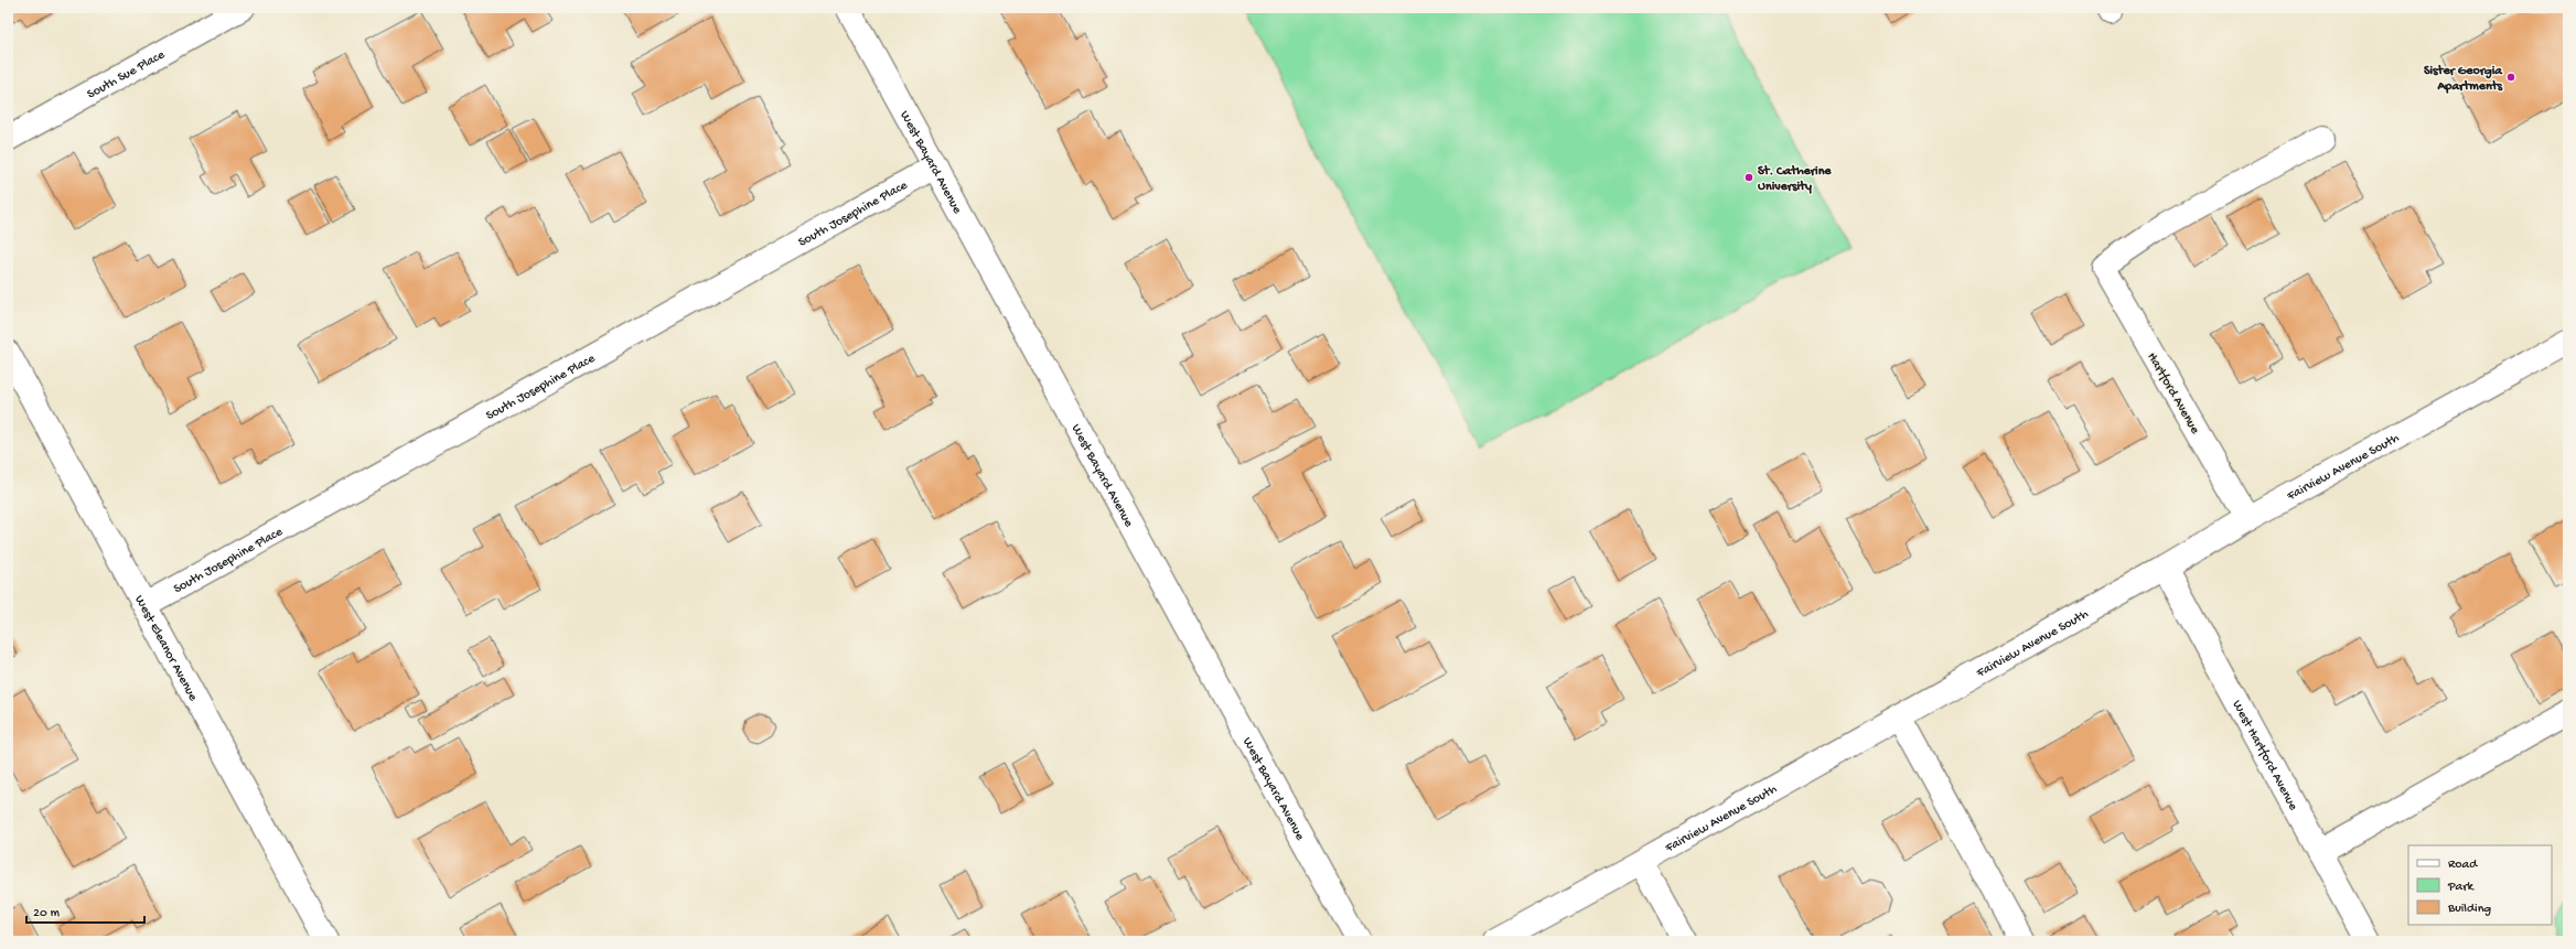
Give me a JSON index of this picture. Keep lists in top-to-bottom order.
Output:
{
  "streets": {
    "street": [
      "South Sue Place",
      "West Bayard Avenue",
      "South Josephine Place",
      "Hartford Avenue",
      "Fairview Avenue South",
      "West Eleanor Avenue",
      "West Hartford Avenue"
    ]
  },
  "crossings": [
    ["West Bayard Avenue", "South Josephine Place"],
    ["South Josephine Place", "West Eleanor Avenue"],
    ["Hartford Avenue", "Fairview Avenue South"],
    ["Fairview Avenue South", "West Hartford Avenue"]
  ],
  "places": ["Sister Georgia Apartments", "St. Catherine University"],
  "legend": ["Road", "Park", "Building"],
  "scale_bar": "20 m"
}
